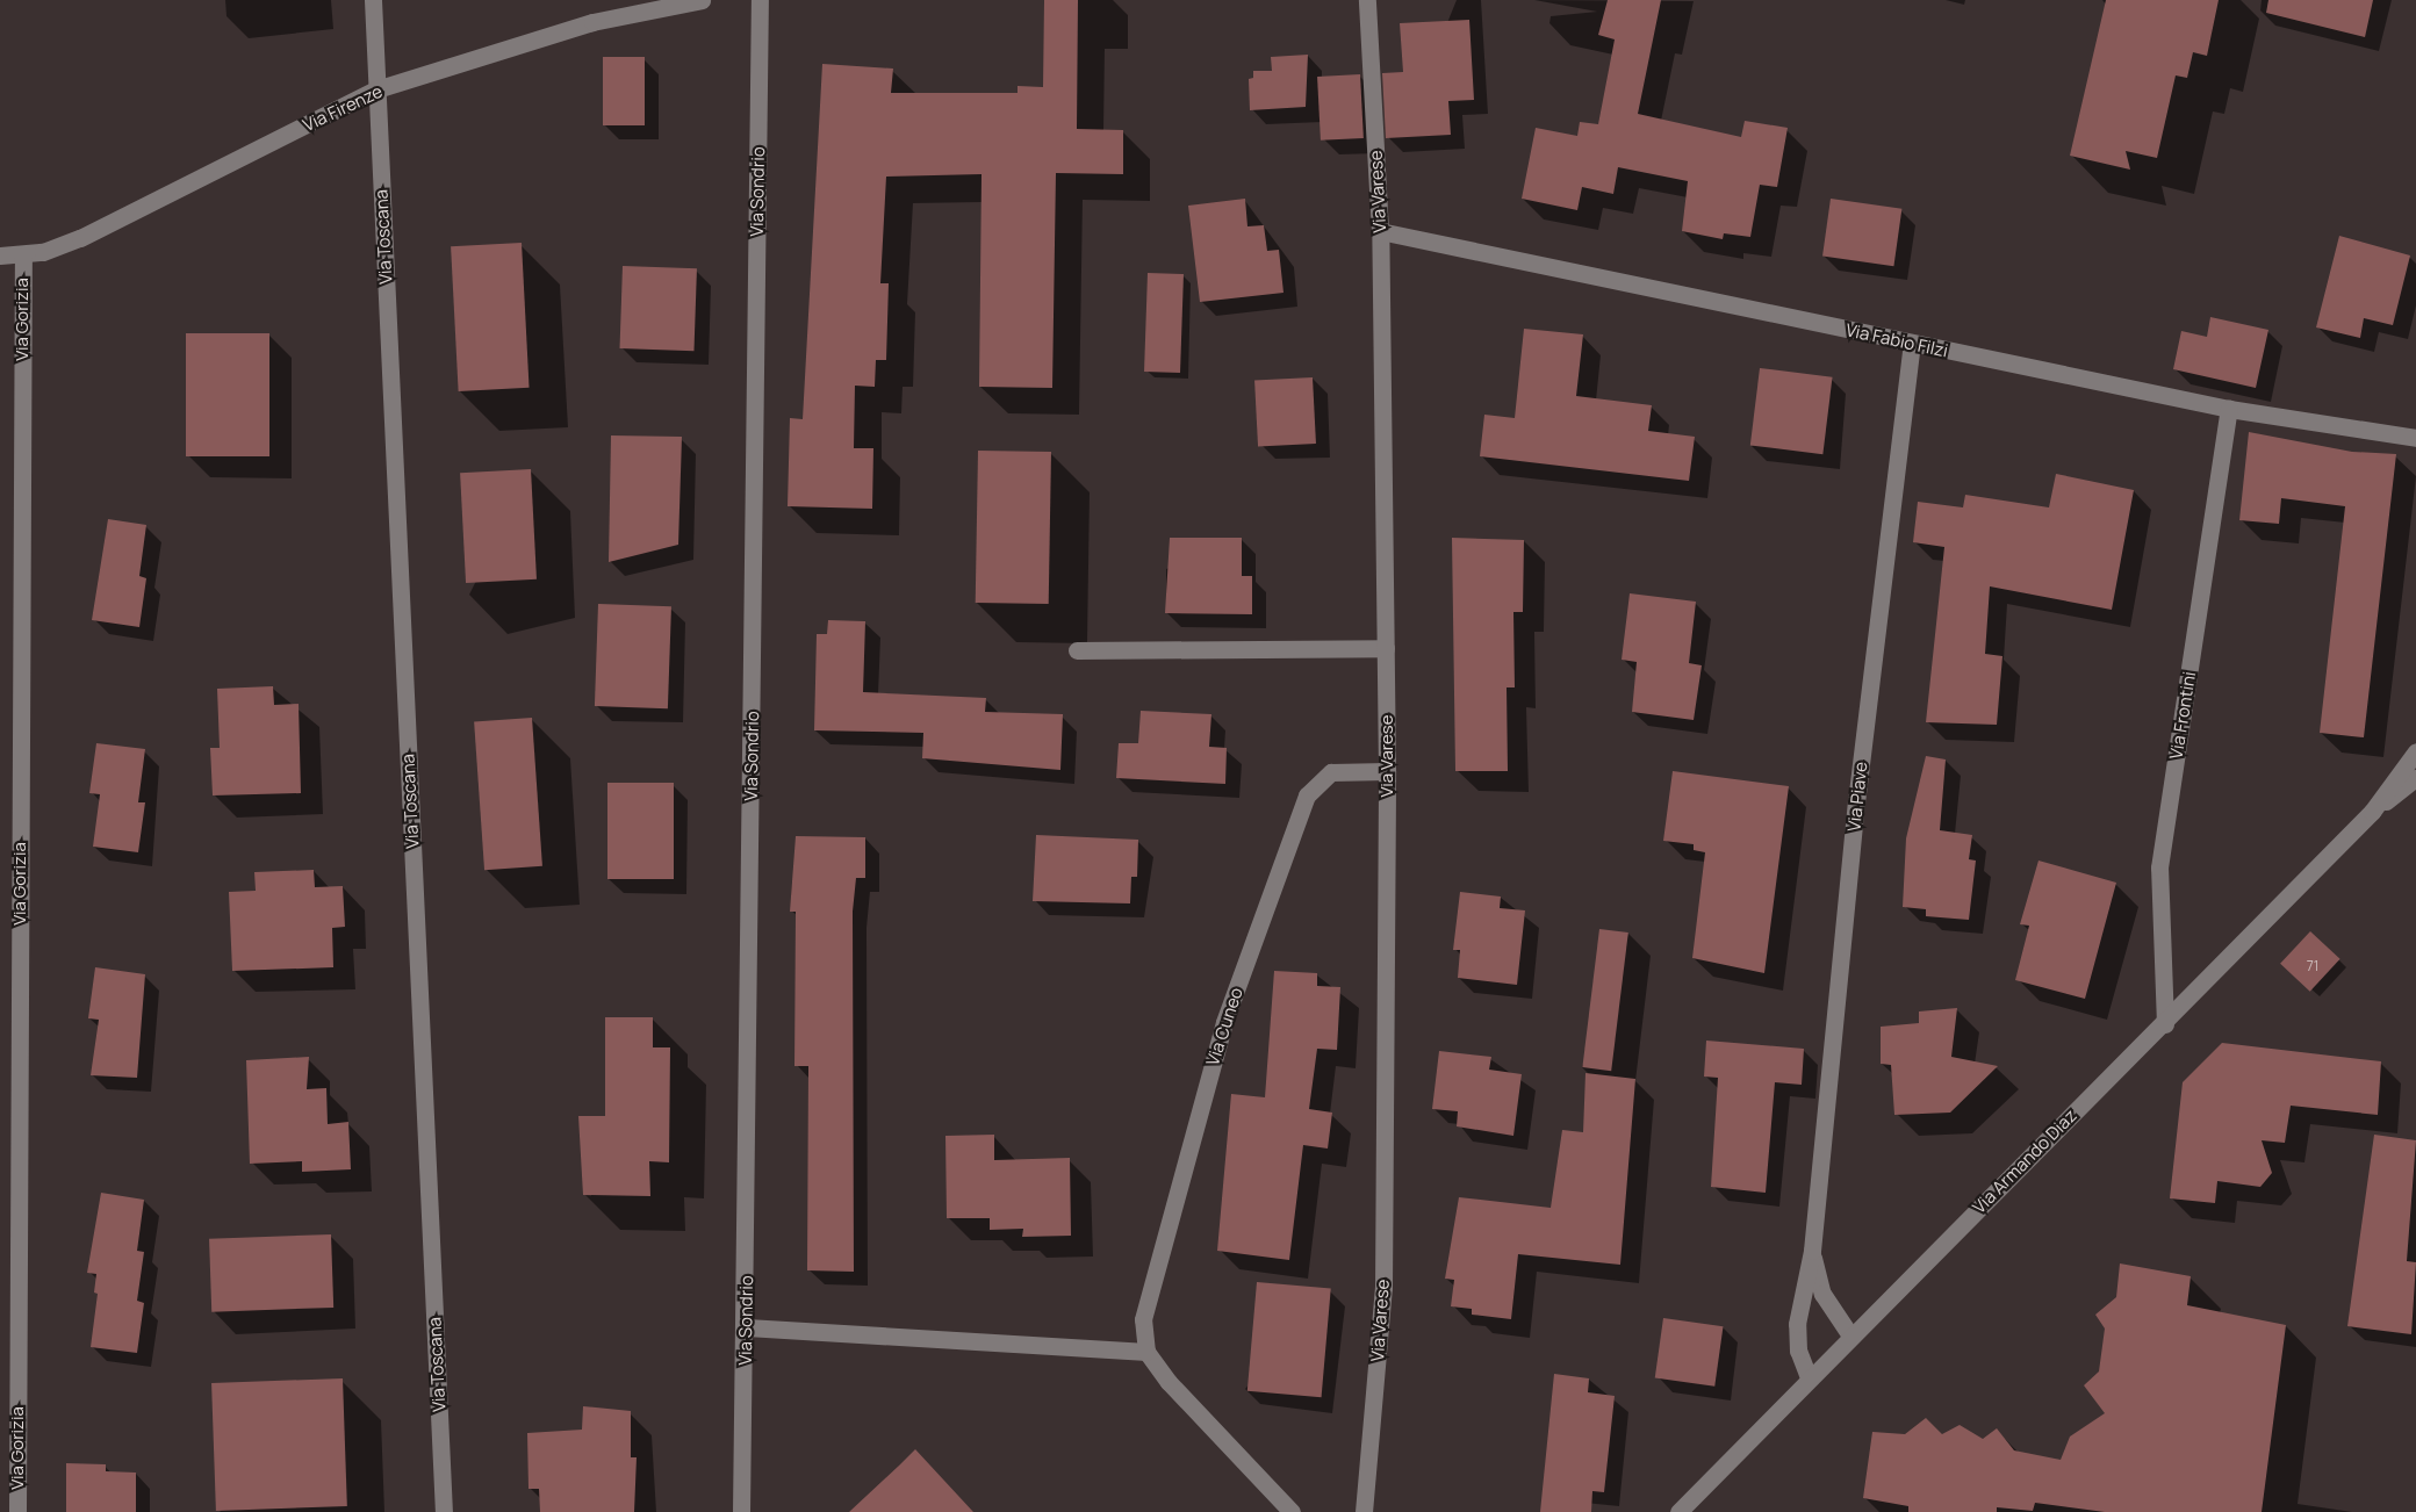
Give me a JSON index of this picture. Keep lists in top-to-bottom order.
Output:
{
  "streets": {
    "street": [
      "Via Firenze",
      "Via Sondrio",
      "Via Varese",
      "Via Toscana",
      "Via Gorizia",
      "Via Fabio Filzi",
      "Via Frontini",
      "Via Piave",
      "Via Cuneo",
      "Via Armando Diaz"
    ]
  },
  "crossings": [
    ["Via Firenze", "Via Toscana"],
    ["Via Firenze", "Via Gorizia"],
    ["Via Varese", "Via Fabio Filzi"],
    ["Via Varese", "Via Cuneo"],
    ["Via Fabio Filzi", "Via Frontini"],
    ["Via Fabio Filzi", "Via Piave"],
    ["Via Frontini", "Via Armando Diaz"],
    ["Via Piave", "Via Armando Diaz"]
  ],
  "house_numbers": ["71"]
}
